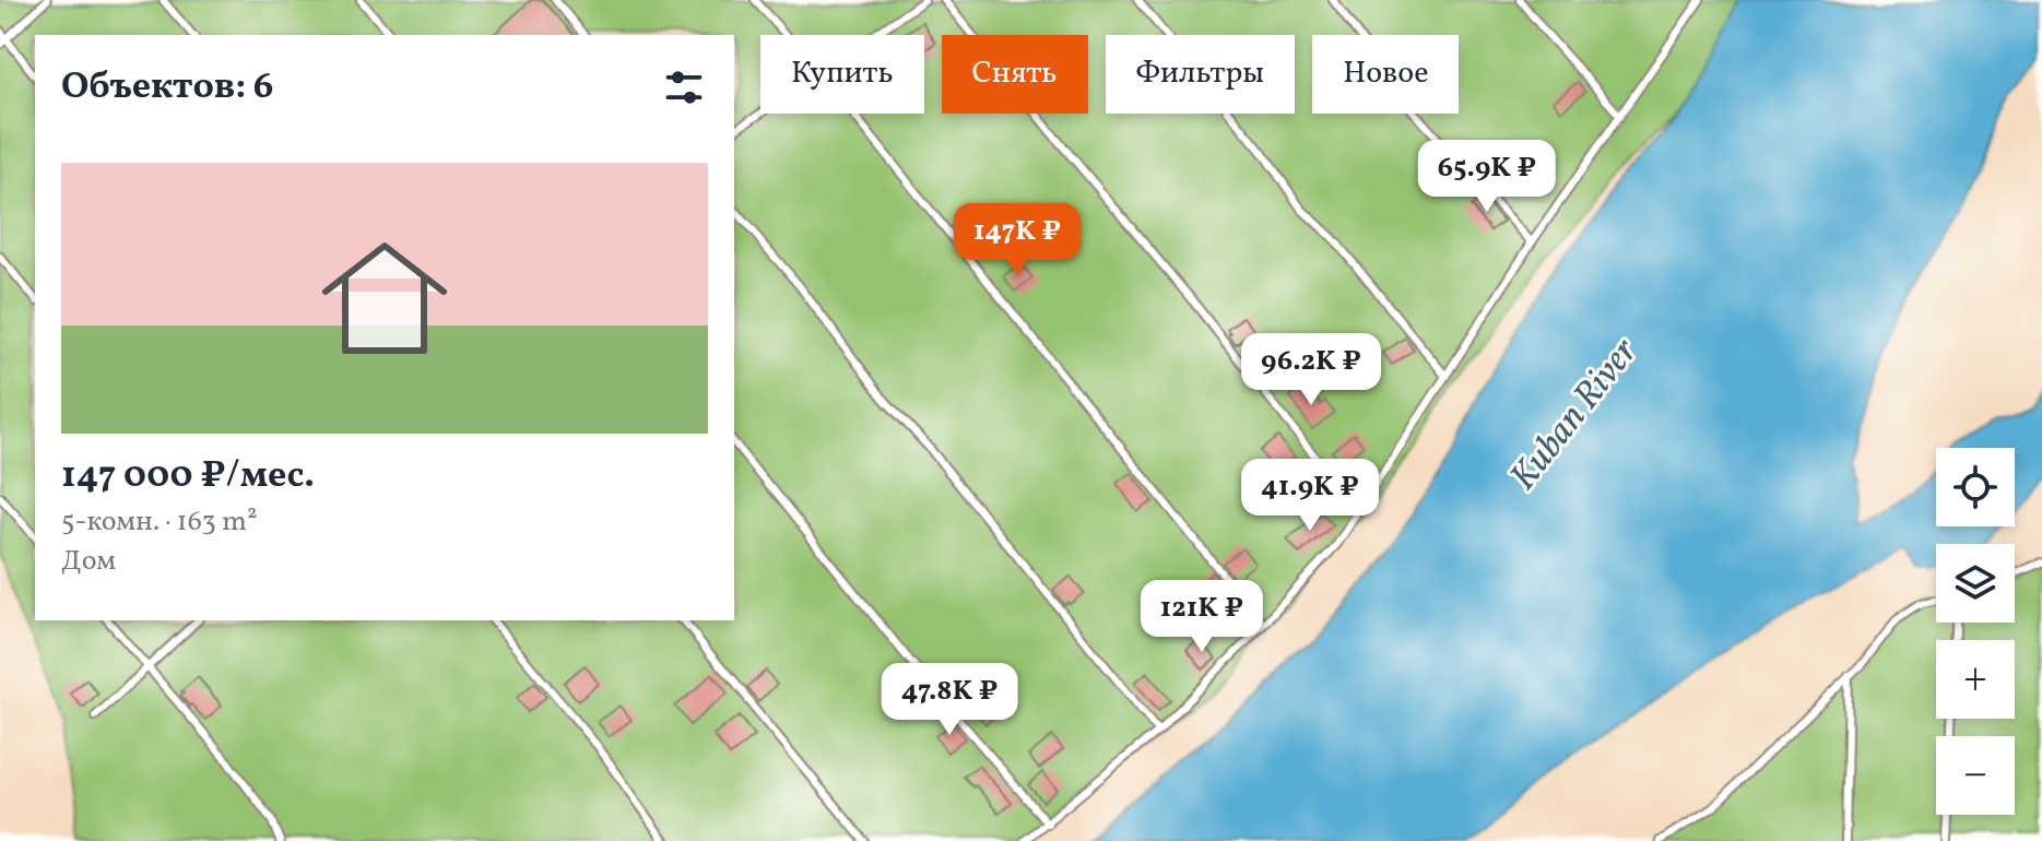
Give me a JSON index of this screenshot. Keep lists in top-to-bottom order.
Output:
{
  "water": ["Kuban River"],
  "page": {
    "chip": [
      "Купить",
      "Снять",
      "Фильтры",
      "Новое"
    ],
    "heading": "Объектов: 6",
    "price": [
      "65.9K ₽",
      "147K ₽",
      "96.2K ₽",
      "41.9K ₽",
      "121K ₽",
      "47.8K ₽"
    ],
    "list": [
      {
        "name": "147 000 ₽/мес.",
        "note": "5-комн. · 163 m² · Дом"
      }
    ],
    "map_buttons": ["+", "−"]
  }
}
